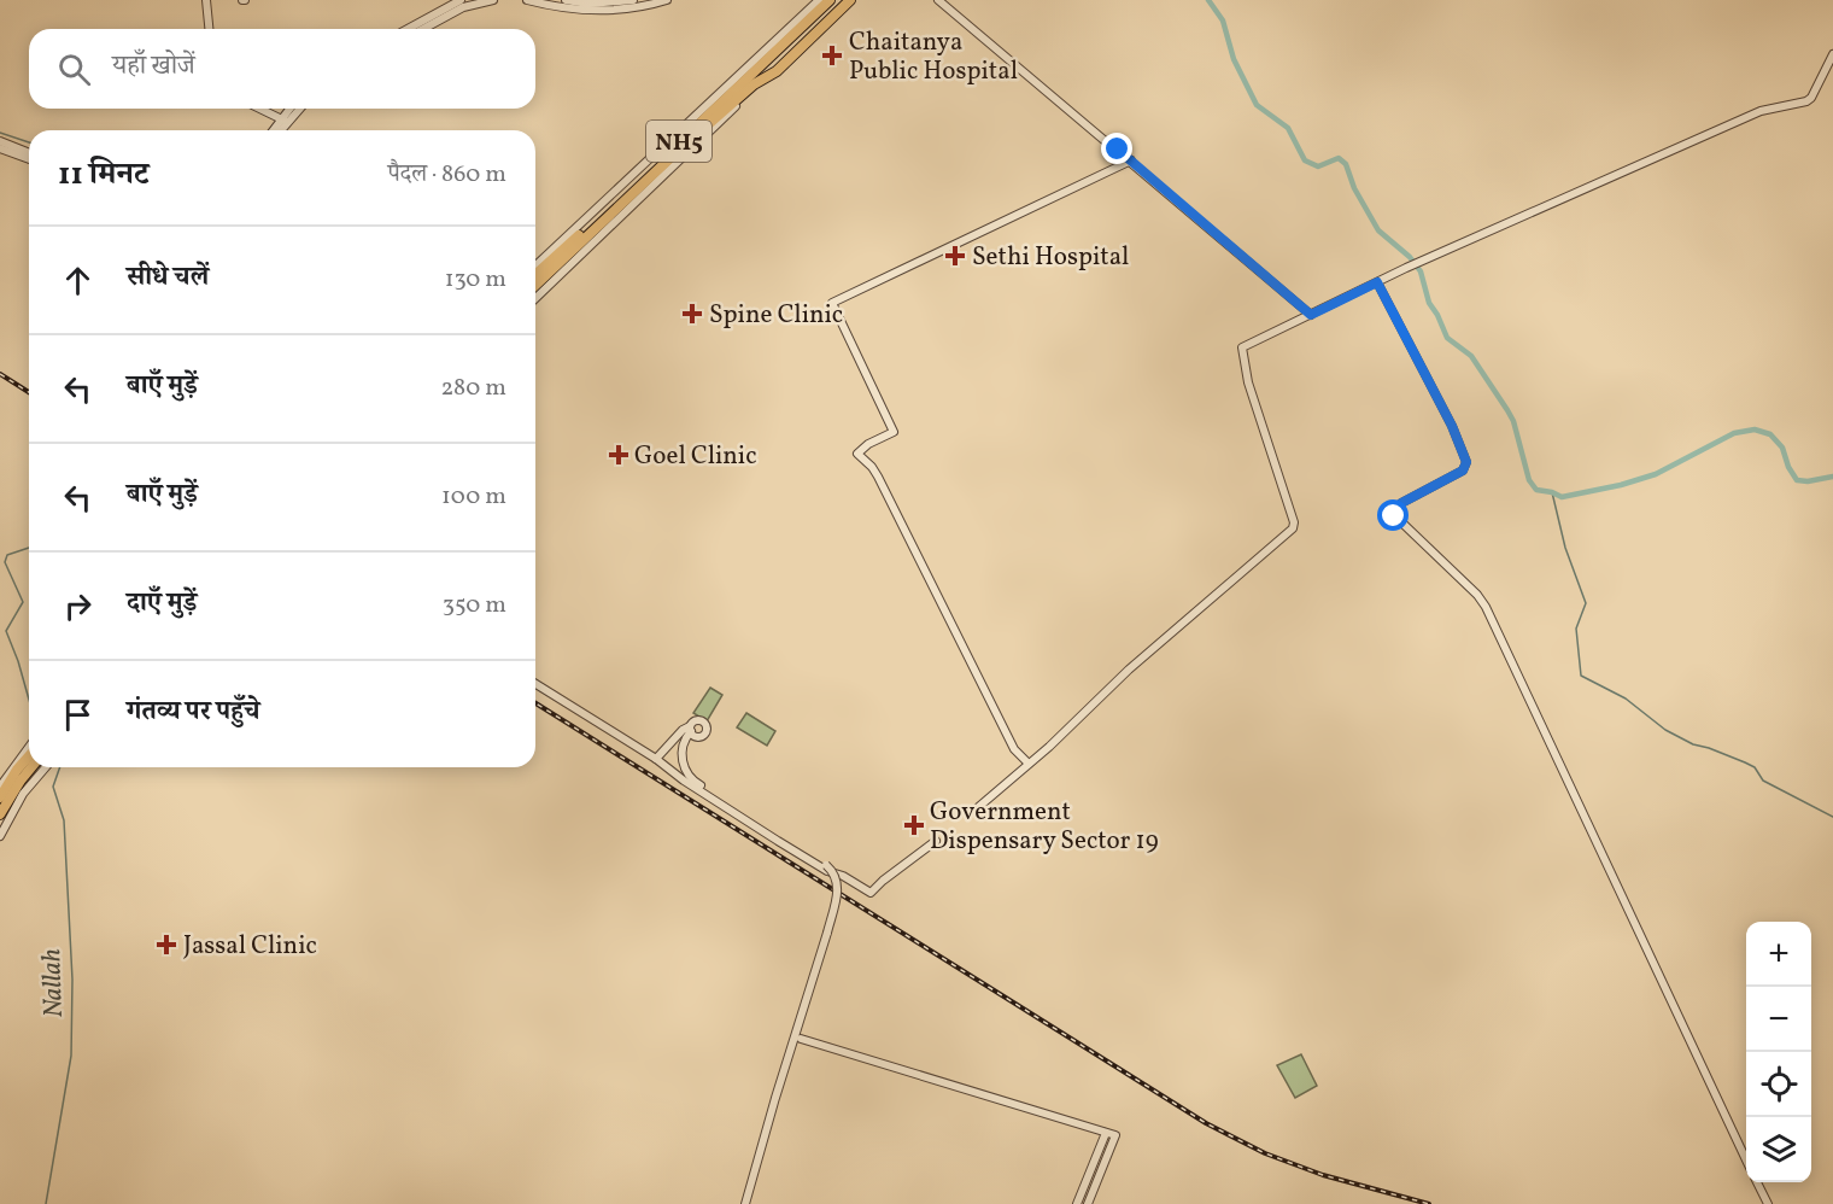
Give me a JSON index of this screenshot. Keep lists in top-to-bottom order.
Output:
{
  "streets": {
    "highway": ["NH5"]
  },
  "water": ["Nallah"],
  "places": {
    "health": [
      "Chaitanya Public Hospital",
      "Sethi Hospital",
      "Spine Clinic",
      "Goel Clinic",
      "Government Dispensary Sector 19",
      "Jassal Clinic"
    ]
  },
  "page": {
    "search": "यहाँ खोजें",
    "heading": ["11 मिनट", "पैदल · 860 m"],
    "list": [
      ["सीधे चलें", "130 m"],
      ["बाएँ मुड़ें", "280 m"],
      ["बाएँ मुड़ें", "100 m"],
      ["दाएँ मुड़ें", "350 m"],
      "गंतव्य पर पहुँचे"
    ],
    "map_buttons": ["+", "−"]
  }
}
